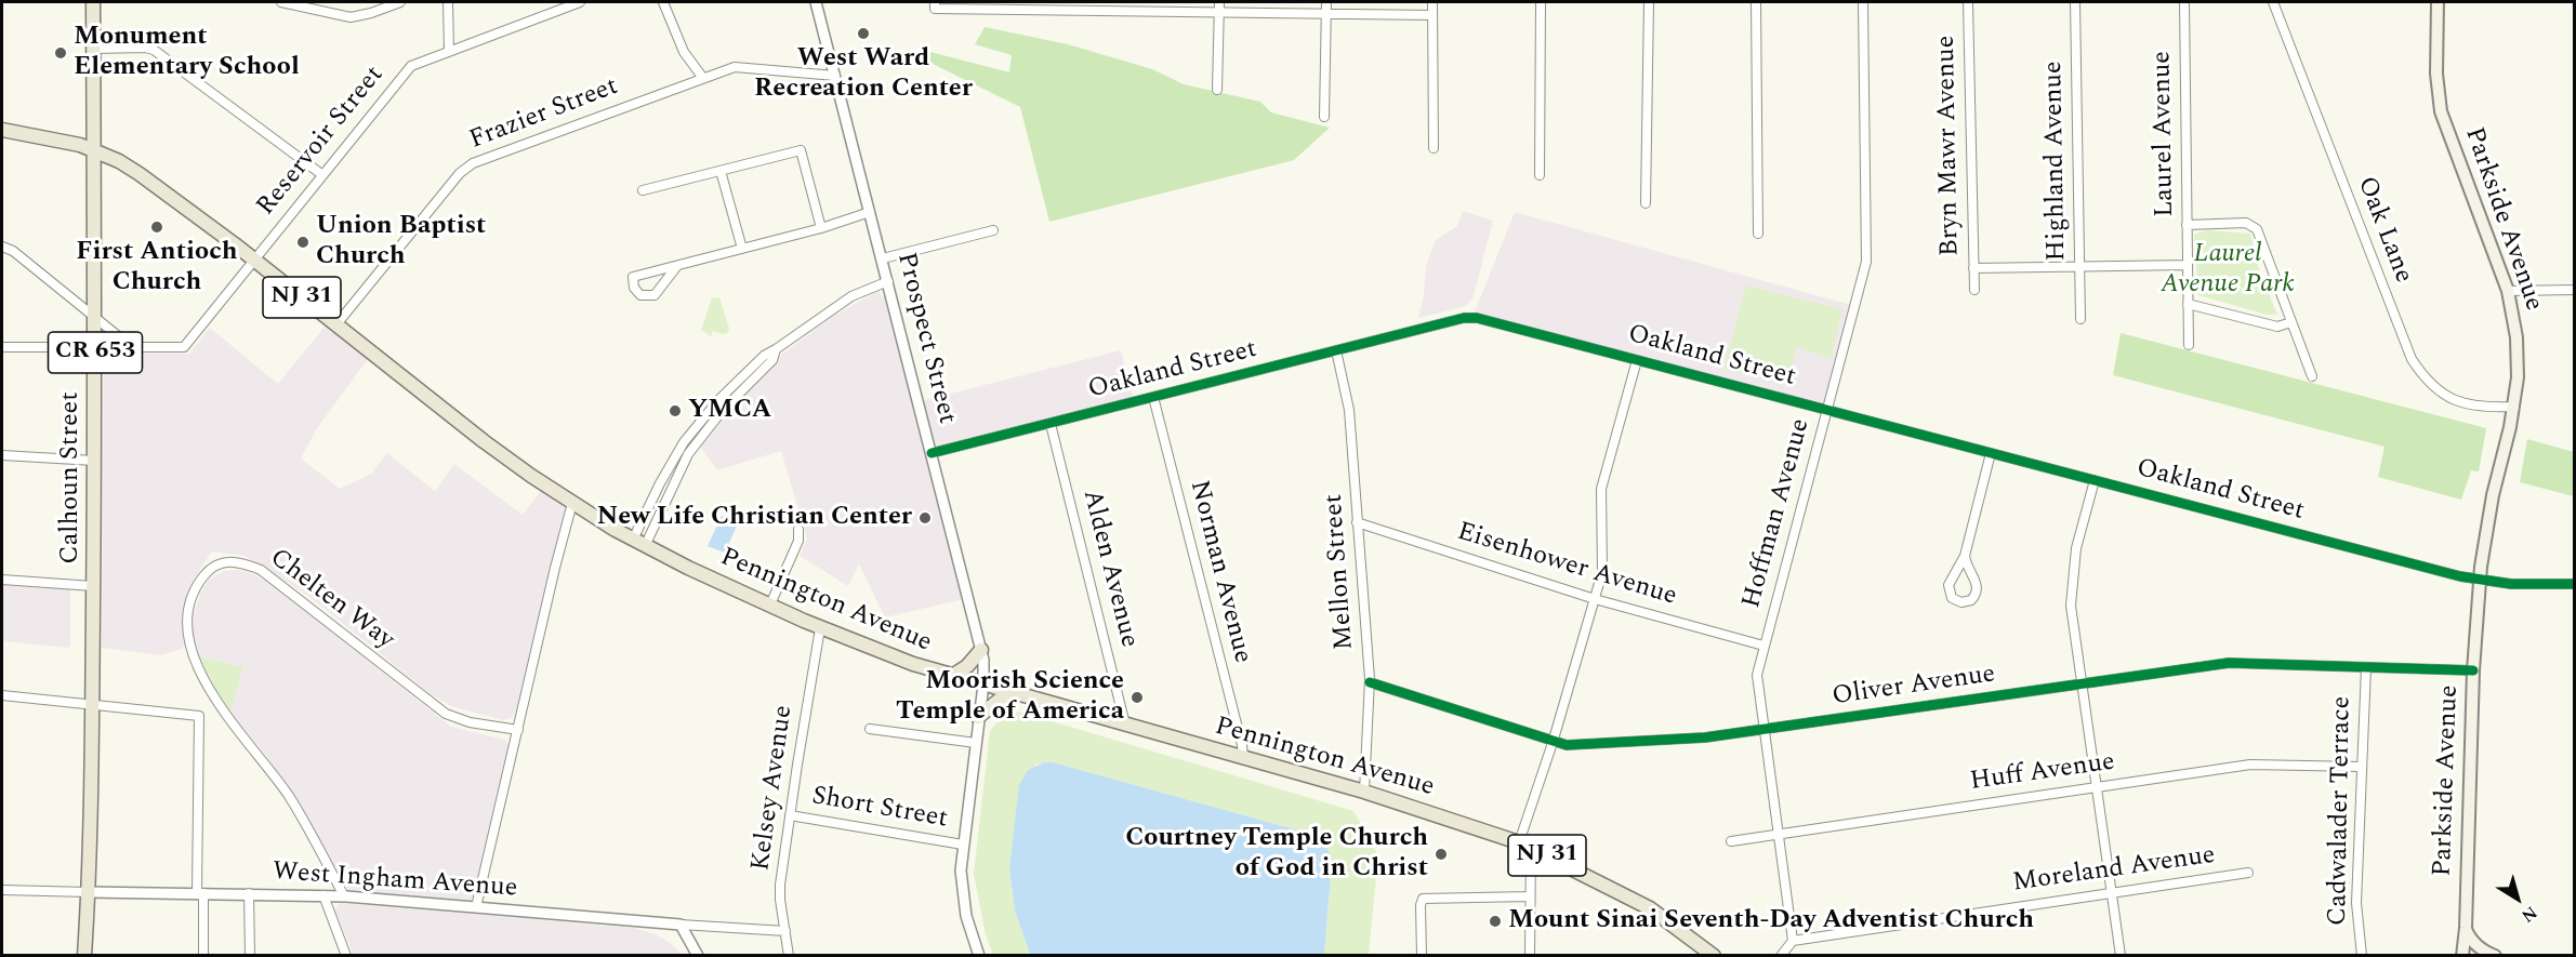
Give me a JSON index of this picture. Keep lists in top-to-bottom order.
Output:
{
  "streets": {
    "main road": [
      "Parkside Avenue",
      "NJ 31",
      "CR 653",
      "Calhoun Street",
      "Pennington Avenue"
    ],
    "street": [
      "Frazier Street",
      "Laurel Avenue",
      "Reservoir Street",
      "Bryn Mawr Avenue",
      "Highland Avenue",
      "Oak Lane",
      "Prospect Street",
      "Oakland Street",
      "Hoffman Avenue",
      "Eisenhower Avenue",
      "Alden Avenue",
      "Norman Avenue",
      "Mellon Street",
      "Chelten Way",
      "Oliver Avenue",
      "Huff Avenue",
      "Kelsey Avenue",
      "Short Street",
      "Cadwalader Terrace",
      "Moreland Avenue",
      "West Ingham Avenue"
    ]
  },
  "crossings": [
    ["Frazier Street", "Prospect Street"],
    ["Frazier Street", "Pennington Avenue"],
    ["Reservoir Street", "Pennington Avenue"],
    ["Parkside Avenue", "Oak Lane"],
    ["Parkside Avenue", "Oakland Street"],
    ["Parkside Avenue", "Oliver Avenue"],
    ["Prospect Street", "Oakland Street"],
    ["Prospect Street", "Pennington Avenue"],
    ["Prospect Street", "Short Street"],
    ["Oakland Street", "Hoffman Avenue"],
    ["Oakland Street", "Alden Avenue"],
    ["Oakland Street", "Norman Avenue"],
    ["Oakland Street", "Mellon Street"],
    ["Calhoun Street", "Pennington Avenue"],
    ["Calhoun Street", "West Ingham Avenue"],
    ["Hoffman Avenue", "Eisenhower Avenue"],
    ["Hoffman Avenue", "Oliver Avenue"],
    ["Hoffman Avenue", "Huff Avenue"],
    ["Hoffman Avenue", "Moreland Avenue"],
    ["Eisenhower Avenue", "Mellon Street"],
    ["Alden Avenue", "Pennington Avenue"],
    ["Norman Avenue", "Pennington Avenue"],
    ["Mellon Street", "Pennington Avenue"],
    ["Mellon Street", "Oliver Avenue"],
    ["Chelten Way", "West Ingham Avenue"],
    ["Pennington Avenue", "Kelsey Avenue"],
    ["Oliver Avenue", "Cadwalader Terrace"],
    ["Huff Avenue", "Cadwalader Terrace"],
    ["Kelsey Avenue", "Short Street"],
    ["Kelsey Avenue", "West Ingham Avenue"]
  ],
  "parks": ["Laurel Avenue Park"],
  "places": [
    "West Ward Recreation Center",
    "Monument Elementary School",
    "First Antioch Church",
    "Union Baptist Church",
    "YMCA",
    "New Life Christian Center",
    "Moorish Science Temple of America",
    "Courtney Temple Church of God in Christ",
    "Mount Sinai Seventh-Day Adventist Church"
  ],
  "north": "bottom right"
}
